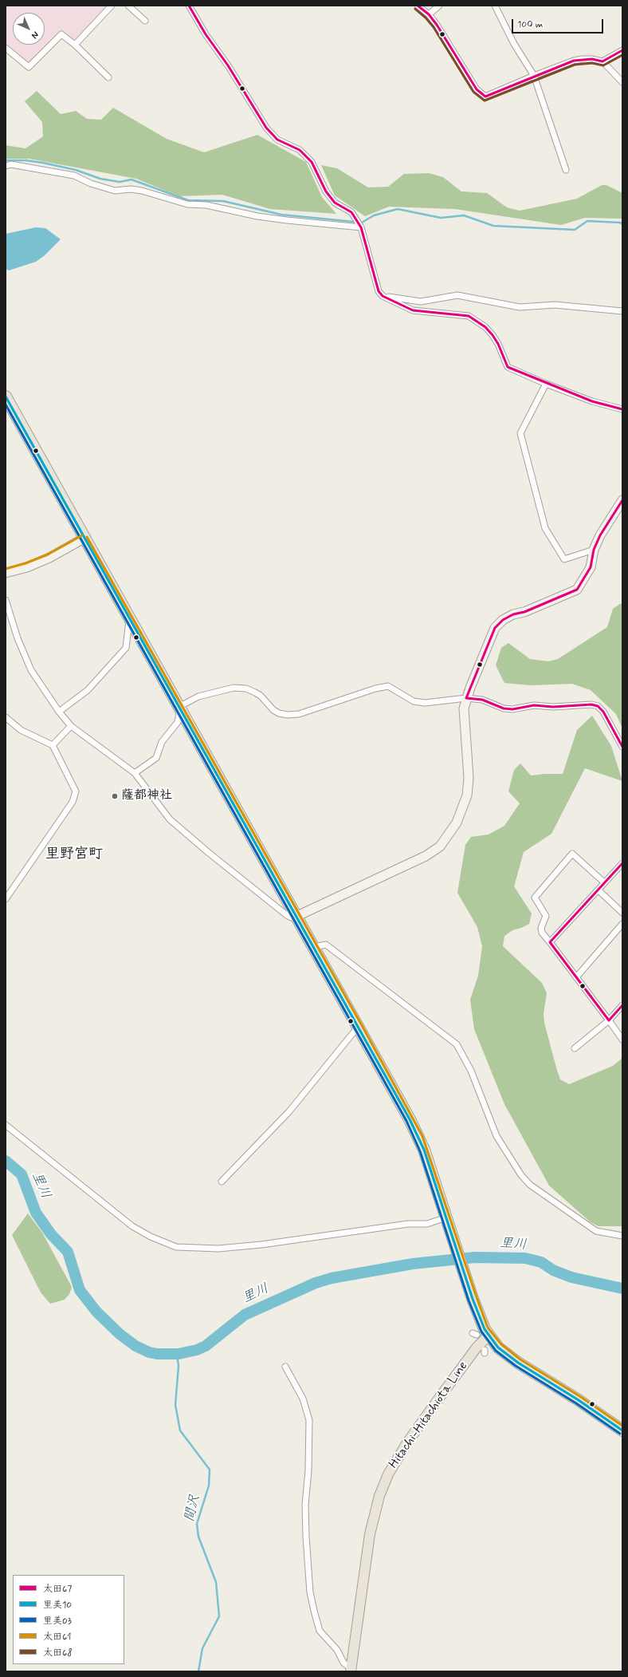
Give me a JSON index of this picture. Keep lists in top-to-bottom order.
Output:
{
  "streets": {
    "main road": ["Hitachi-Hitachiota Line"]
  },
  "districts": ["里野宮町"],
  "water": ["里川", "間沢"],
  "places": ["薩都神社"],
  "lines": [
    "transit line 太田67",
    "transit line 太田68",
    "transit line 里美10",
    "transit line 里美03",
    "transit line 太田61"
  ],
  "legend": [
    "太田67",
    "里美10",
    "里美03",
    "太田61",
    "太田68"
  ],
  "scale_bar": "100 m",
  "north": "bottom right"
}
